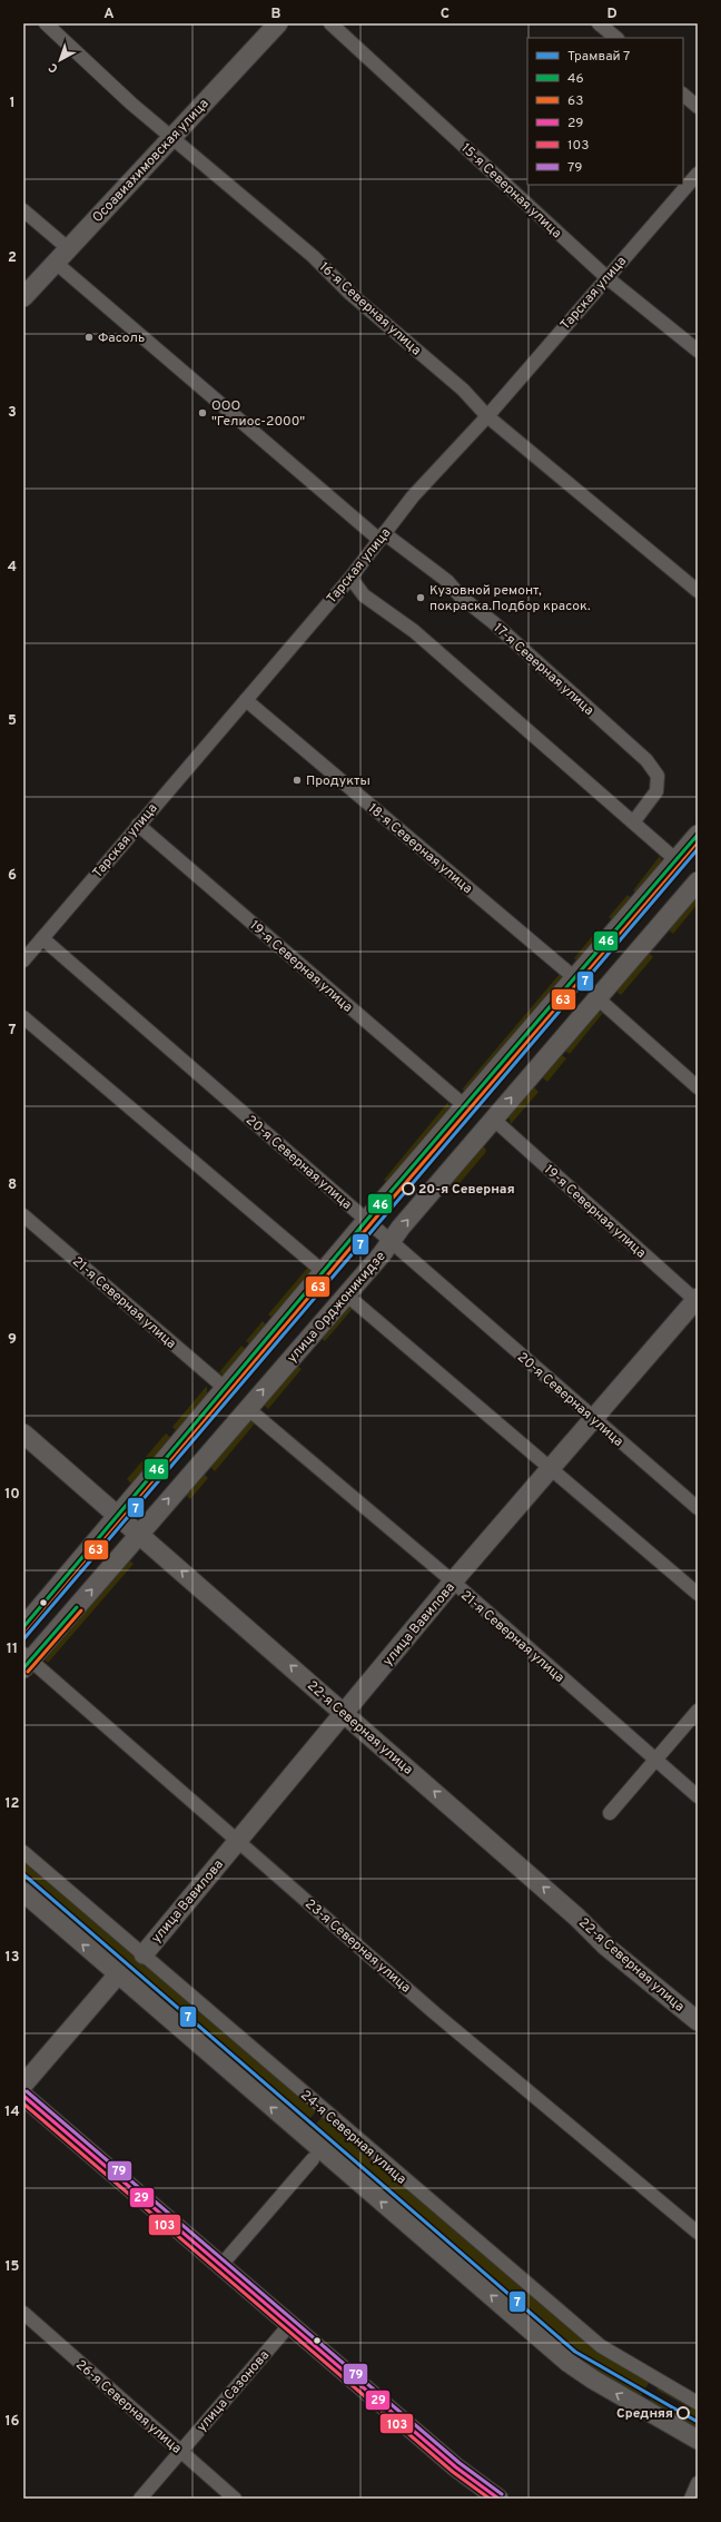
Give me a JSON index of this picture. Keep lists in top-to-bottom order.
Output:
{
  "streets": {
    "main road": [
      "Осоавиахимовская улица",
      "улица Орджоникидзе",
      "улица Вавилова",
      "22-я Северная улица"
    ],
    "street": [
      "15-я Северная улица",
      "Тарская улица",
      "16-я Северная улица",
      "17-я Северная улица",
      "18-я Северная улица",
      "19-я Северная улица",
      "20-я Северная улица",
      "21-я Северная улица",
      "23-я Северная улица",
      "24-я Северная улица",
      "улица Сазонова",
      "26-я Северная улица"
    ]
  },
  "crossings": [
    ["Осоавиахимовская улица", "16-я Северная улица"],
    ["Осоавиахимовская улица", "17-я Северная улица"],
    ["15-я Северная улица", "Тарская улица"],
    ["Тарская улица", "16-я Северная улица"],
    ["Тарская улица", "17-я Северная улица"],
    ["Тарская улица", "18-я Северная улица"],
    ["Тарская улица", "19-я Северная улица"],
    ["Тарская улица", "20-я Северная улица"],
    ["19-я Северная улица", "улица Орджоникидзе"],
    ["19-я Северная улица", "улица Вавилова"],
    ["20-я Северная улица", "улица Орджоникидзе"],
    ["20-я Северная улица", "улица Вавилова"],
    ["21-я Северная улица", "улица Орджоникидзе"],
    ["21-я Северная улица", "улица Вавилова"],
    ["улица Орджоникидзе", "22-я Северная улица"],
    ["улица Орджоникидзе", "23-я Северная улица"],
    ["улица Вавилова", "22-я Северная улица"],
    ["улица Вавилова", "23-я Северная улица"],
    ["улица Вавилова", "24-я Северная улица"],
    ["улица Сазонова", "26-я Северная улица"]
  ],
  "one_way": ["22-я Северная улица"],
  "places": [
    "Фасоль",
    "ООО \"Гелиос-2000\"",
    "Кузовной ремонт, покраска.Подбор красок.",
    "Продукты",
    "20-я Северная",
    "Средняя"
  ],
  "lines": [
    "transit line 46",
    "transit line 63",
    "tram line 7",
    "transit line 79",
    "transit line 29",
    "transit line 103"
  ],
  "legend": [
    "Трамвай 7",
    "46",
    "63",
    "29",
    "103",
    "79"
  ],
  "north": "bottom left",
  "grid": {
    "columns": [
      "A",
      "B",
      "C",
      "D"
    ],
    "rows": [
      "1",
      "2",
      "3",
      "4",
      "5",
      "6",
      "7",
      "8",
      "9",
      "10",
      "11",
      "12",
      "13",
      "14",
      "15",
      "16"
    ]
  }
}
